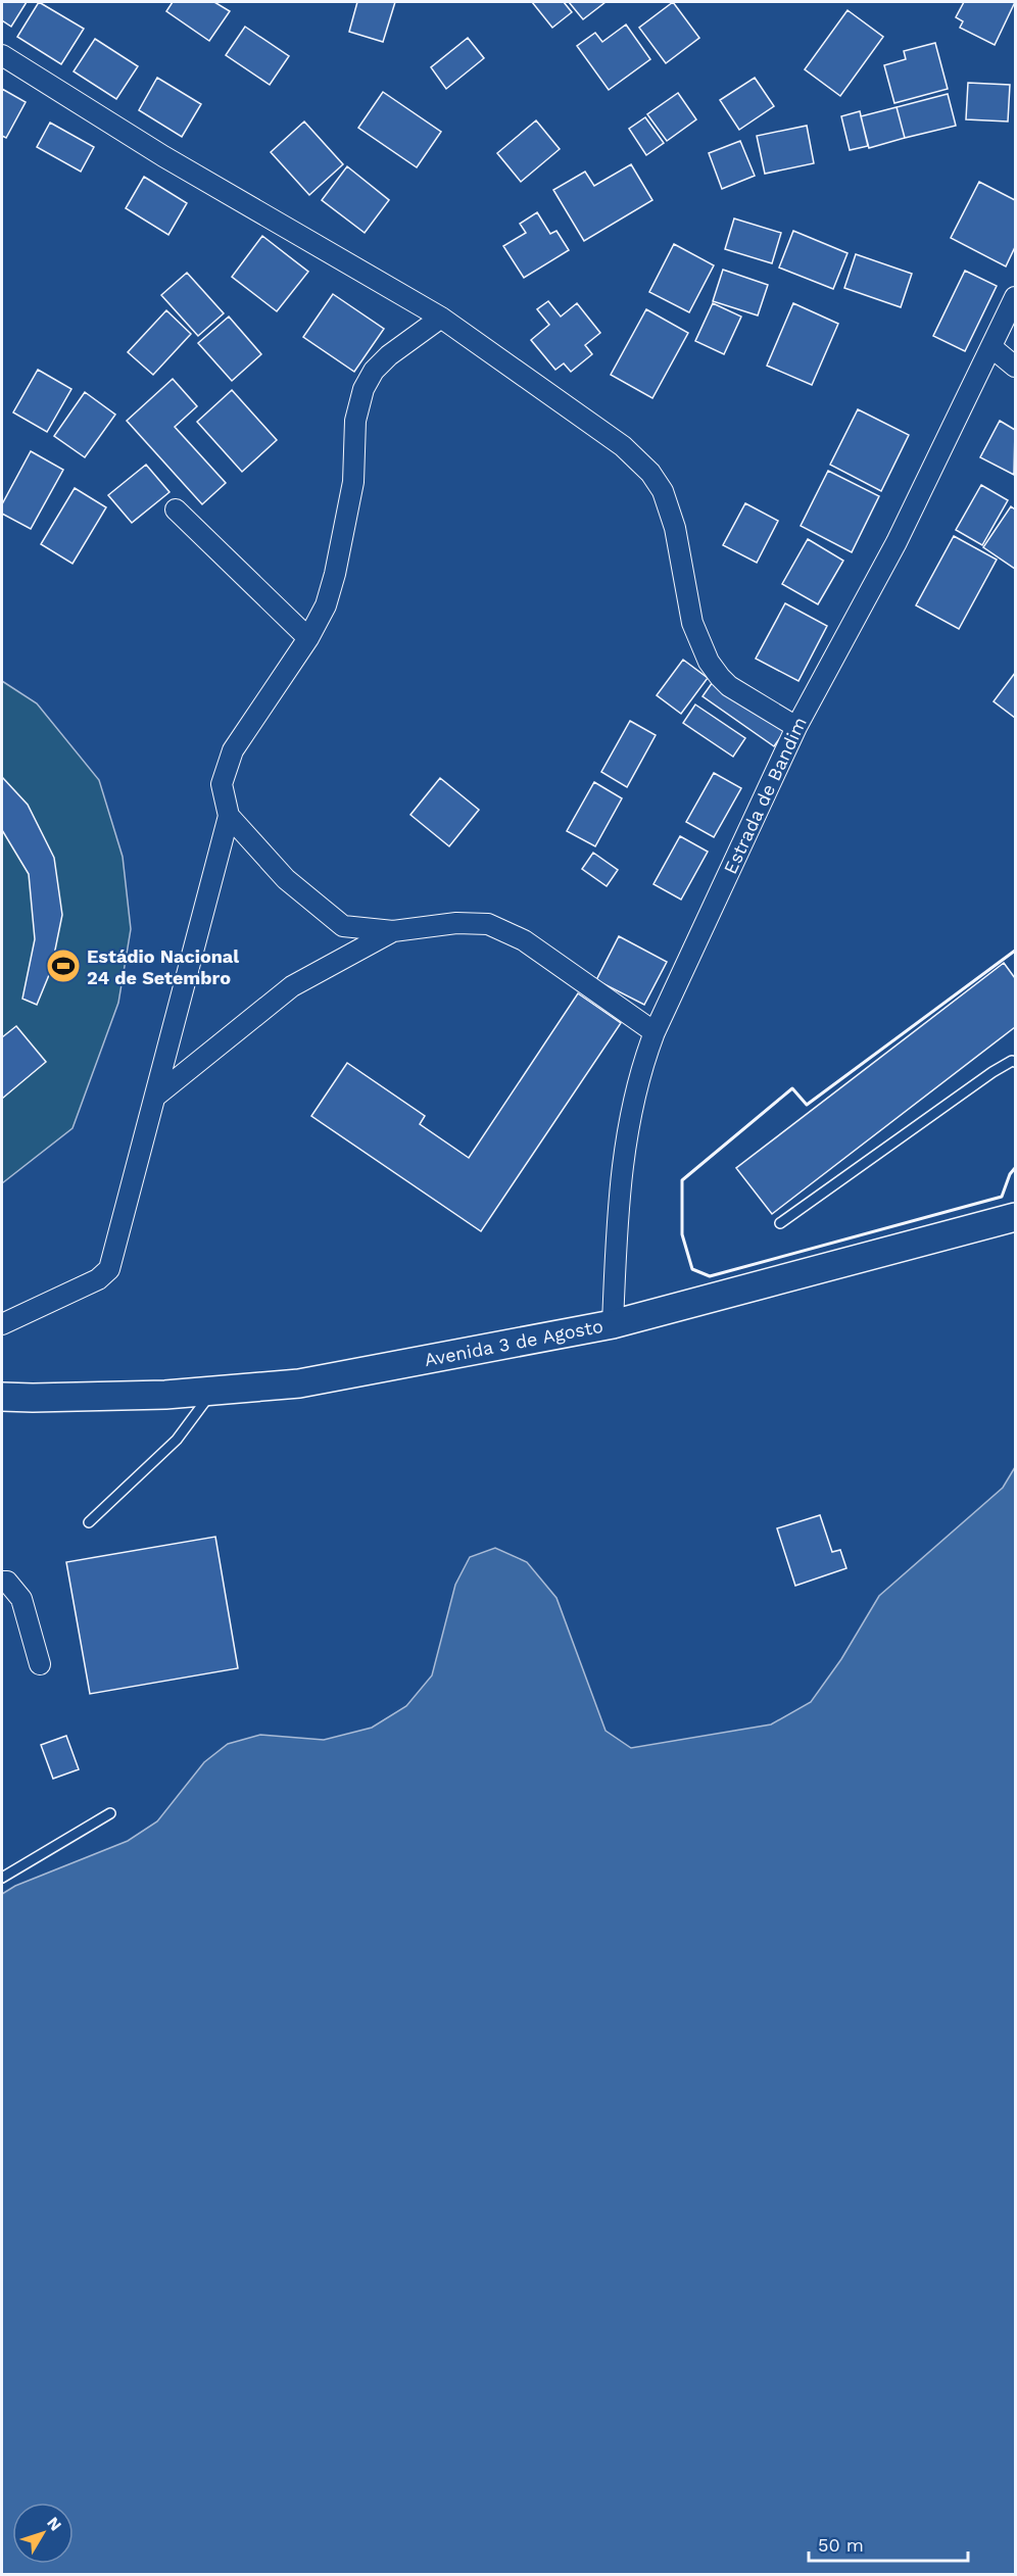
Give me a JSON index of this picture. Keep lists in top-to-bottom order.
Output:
{
  "streets": {
    "street": ["Estrada de Bandim", "Avenida 3 de Agosto"]
  },
  "crossings": [
    ["Estrada de Bandim", "Avenida 3 de Agosto"]
  ],
  "places": {
    "sports": ["Estádio Nacional 24 de Setembro"]
  },
  "scale_bar": "50 m",
  "north": "top right"
}
